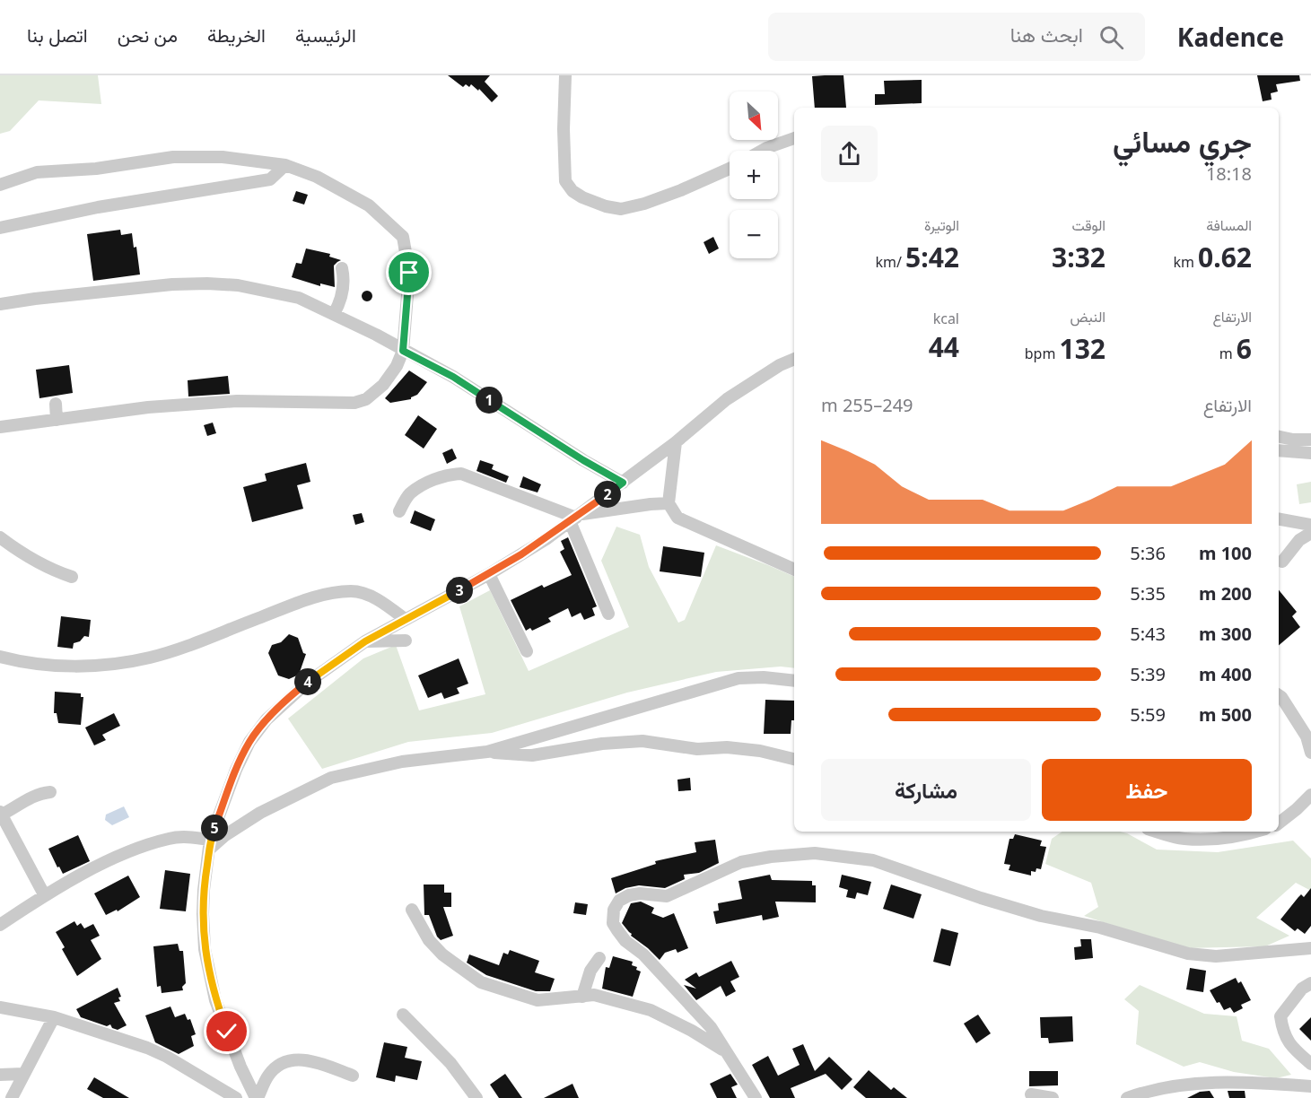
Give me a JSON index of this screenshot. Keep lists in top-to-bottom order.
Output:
{
  "north": "bottom right",
  "page": {
    "header": "Kadence",
    "search": "ابحث هنا",
    "nav": [
      "الرئيسية",
      "الخريطة",
      "من نحن",
      "اتصل بنا"
    ],
    "map_buttons": ["+", "−"],
    "heading": ["جري مسائي", "18:18"],
    "stats": [
      ["المسافة", "0.62 km"],
      ["الوقت", "3:32"],
      ["الوتيرة", "5:42 /km"],
      ["الارتفاع", "6 m"],
      ["النبض", "132 bpm"],
      ["kcal", "44"]
    ],
    "chart": ["الارتفاع", "249–255 m"],
    "pins": [
      "1",
      "2",
      "3",
      "4",
      "5"
    ],
    "list": [
      {
        "name": "100 m",
        "note": "5:36"
      },
      {
        "name": "200 m",
        "note": "5:35"
      },
      {
        "name": "300 m",
        "note": "5:43"
      },
      {
        "name": "400 m",
        "note": "5:39"
      },
      {
        "name": "500 m",
        "note": "5:59"
      }
    ],
    "buttons": ["حفظ", "مشاركة"]
  }
}
